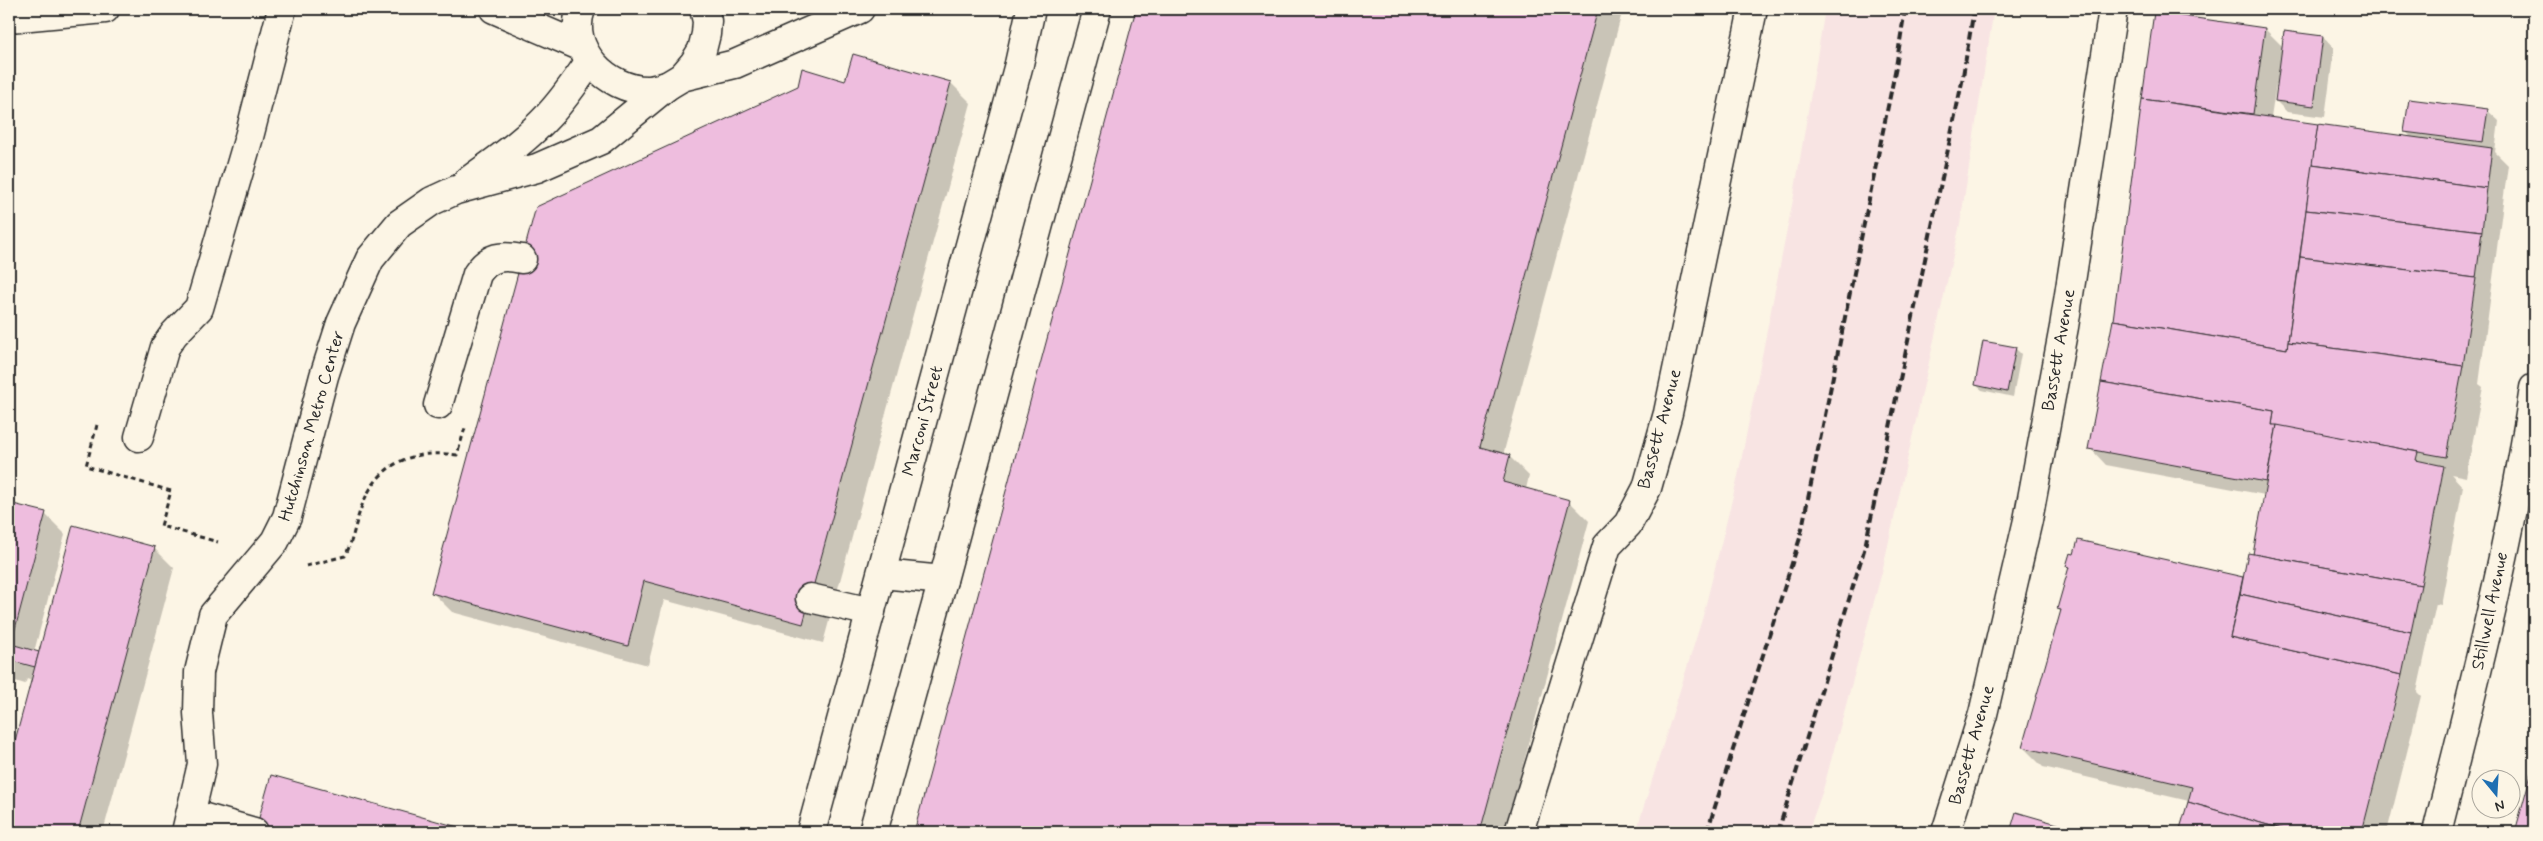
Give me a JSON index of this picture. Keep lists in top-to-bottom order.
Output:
{
  "streets": {
    "street": [
      "Bassett Avenue",
      "Marconi Street",
      "Hutchinson Metro Center",
      "Stillwell Avenue"
    ]
  },
  "north": "bottom"
}
